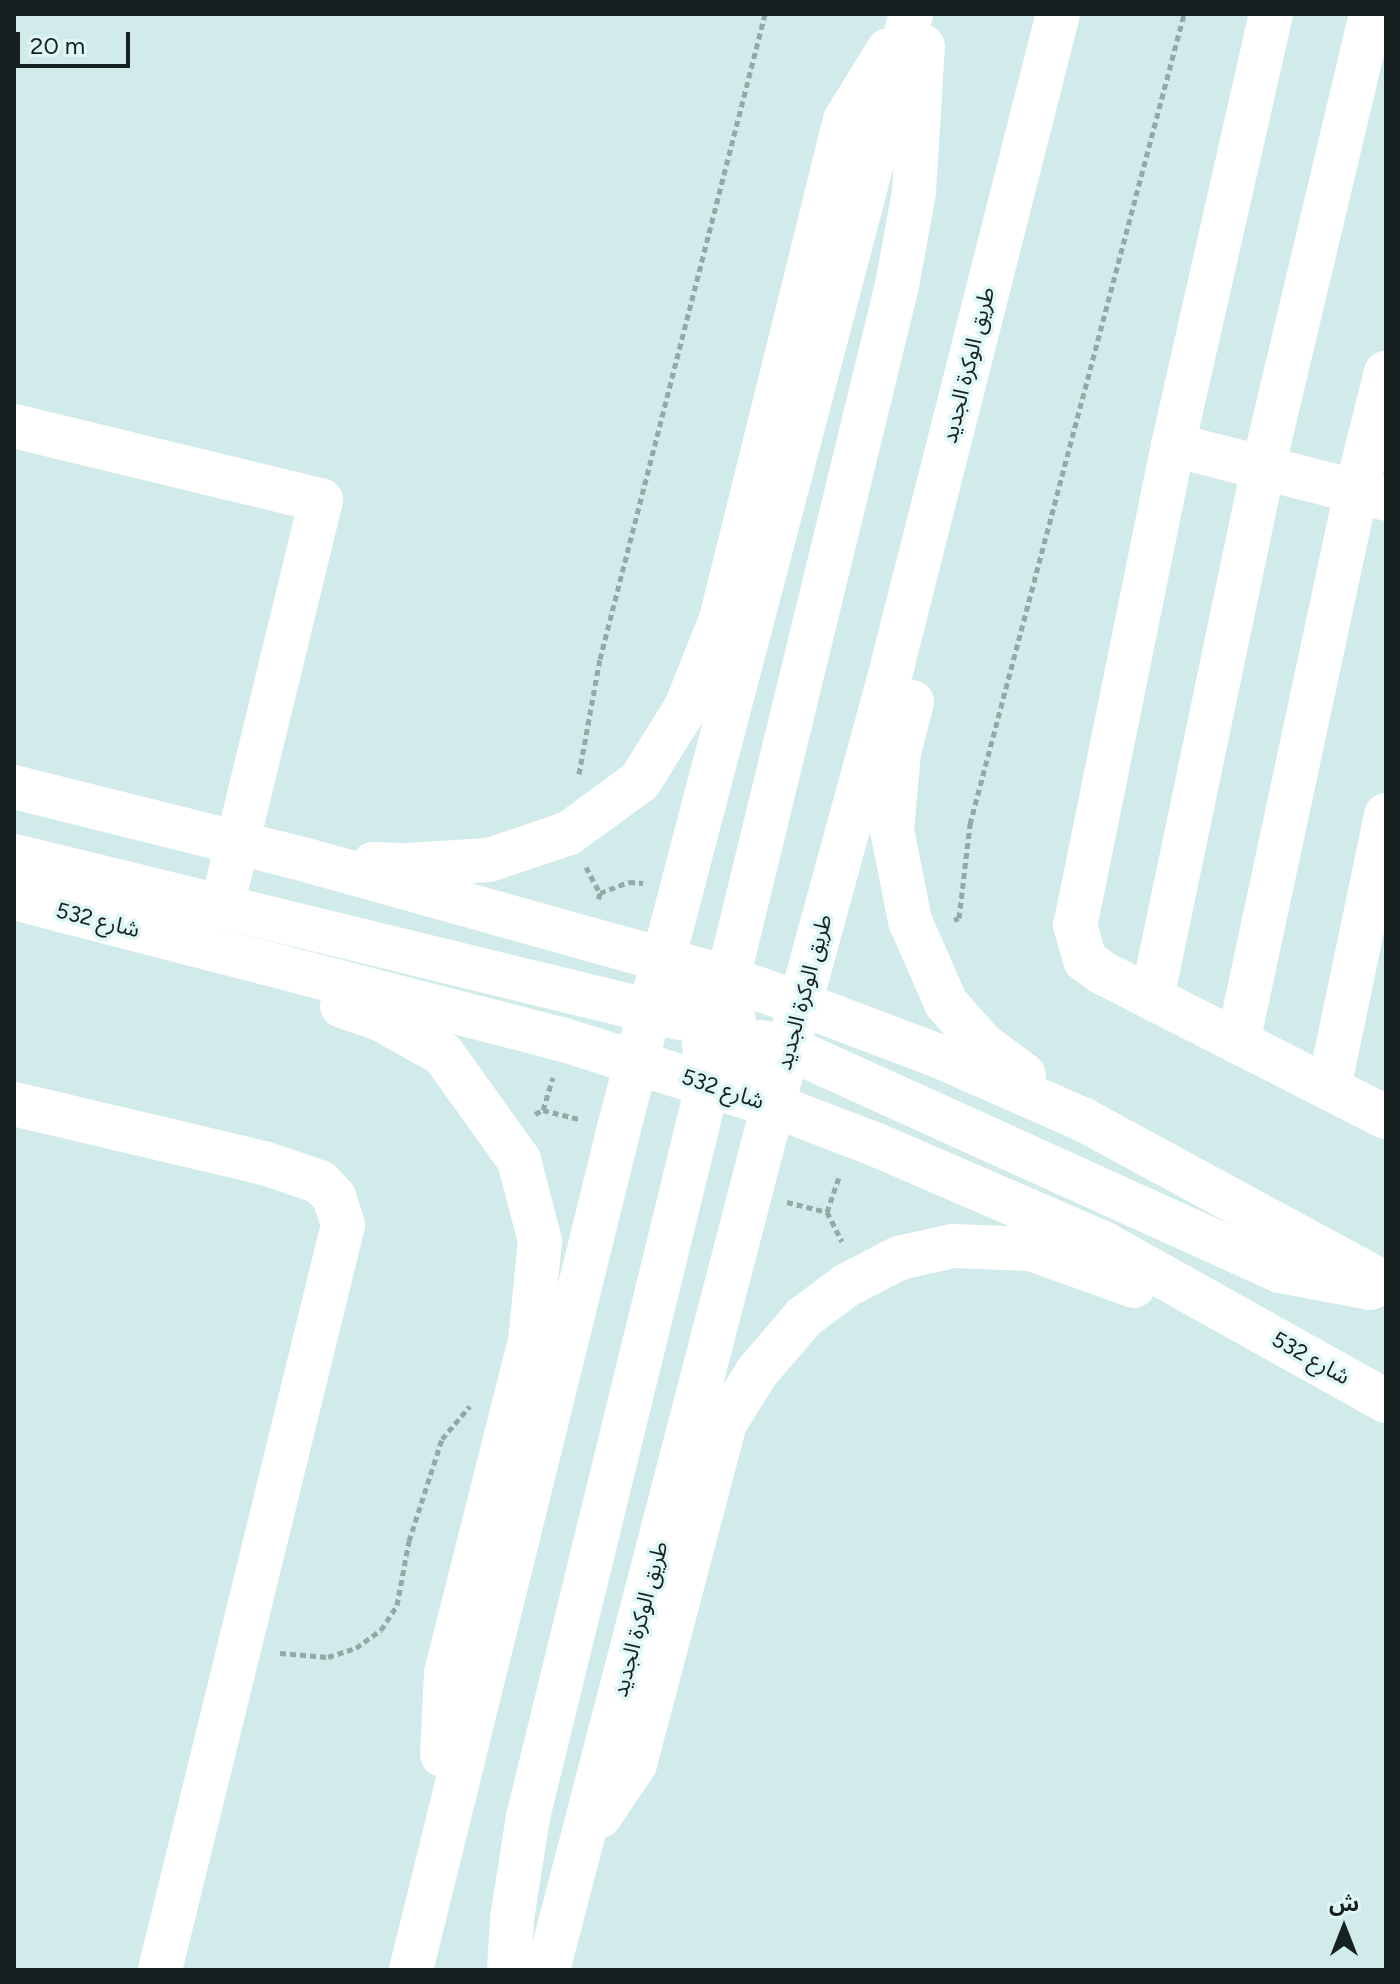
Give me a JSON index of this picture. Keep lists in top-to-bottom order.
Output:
{
  "streets": {
    "street": ["طريق الوكرة الجديد", "شارع 532"]
  },
  "crossings": [
    ["طريق الوكرة الجديد", "شارع 532"]
  ],
  "scale_bar": "20 m",
  "north": "top"
}
